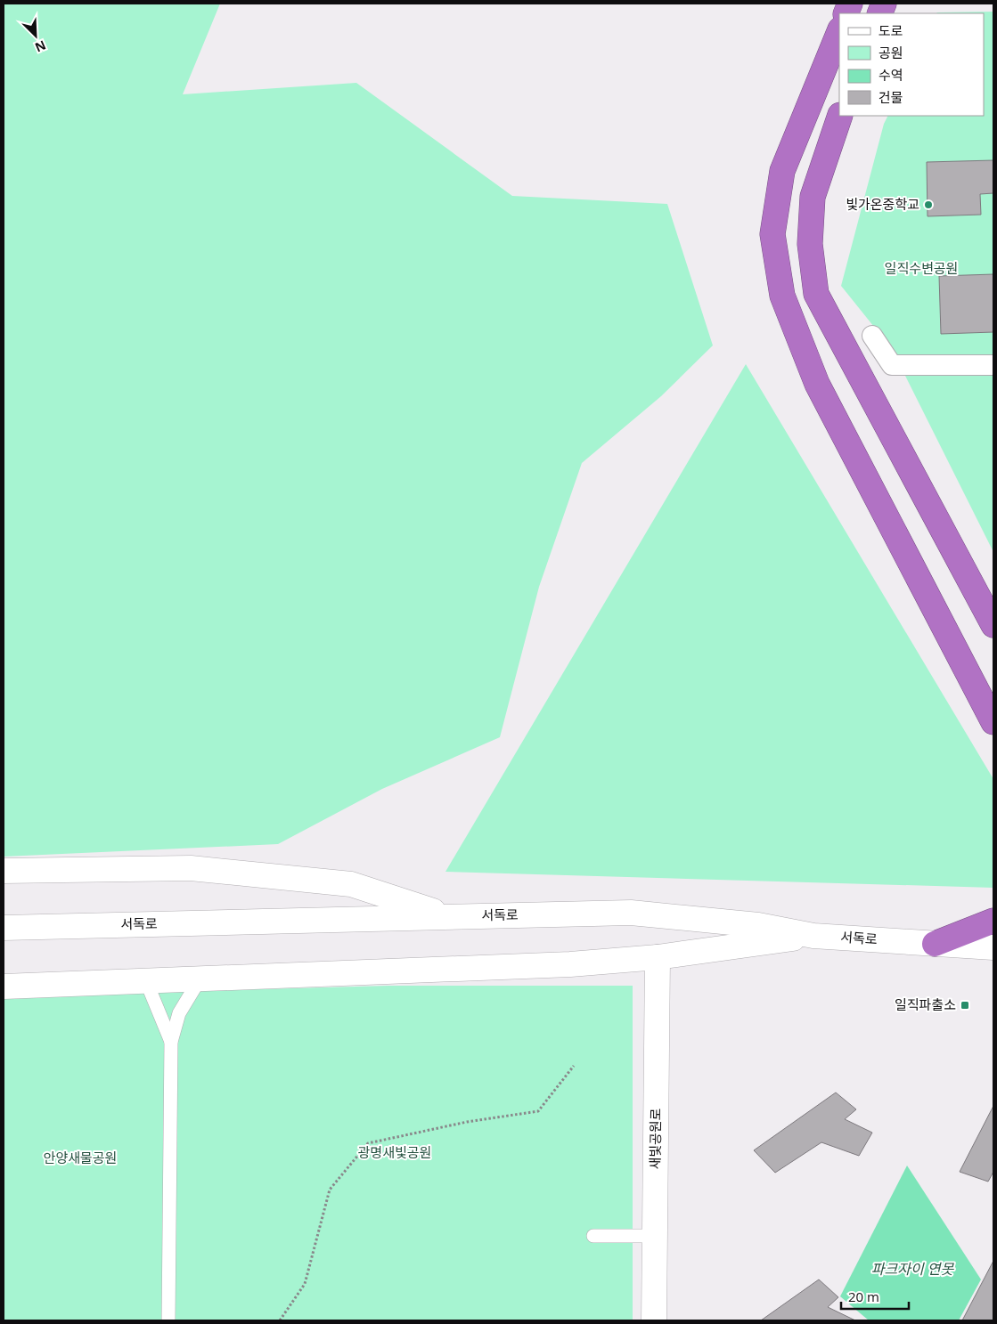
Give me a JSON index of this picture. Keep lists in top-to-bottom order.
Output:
{
  "streets": {
    "main road": ["서독로", "새빛공원로"]
  },
  "water": ["파크자이 연못"],
  "parks": ["일직수변공원", "광명새빛공원", "안양새물공원"],
  "places": {
    "other": ["빛가온중학교"],
    "transit": ["일직파출소"]
  },
  "legend": [
    "도로",
    "공원",
    "수역",
    "건물"
  ],
  "scale_bar": "20 m",
  "north": "bottom right"
}
